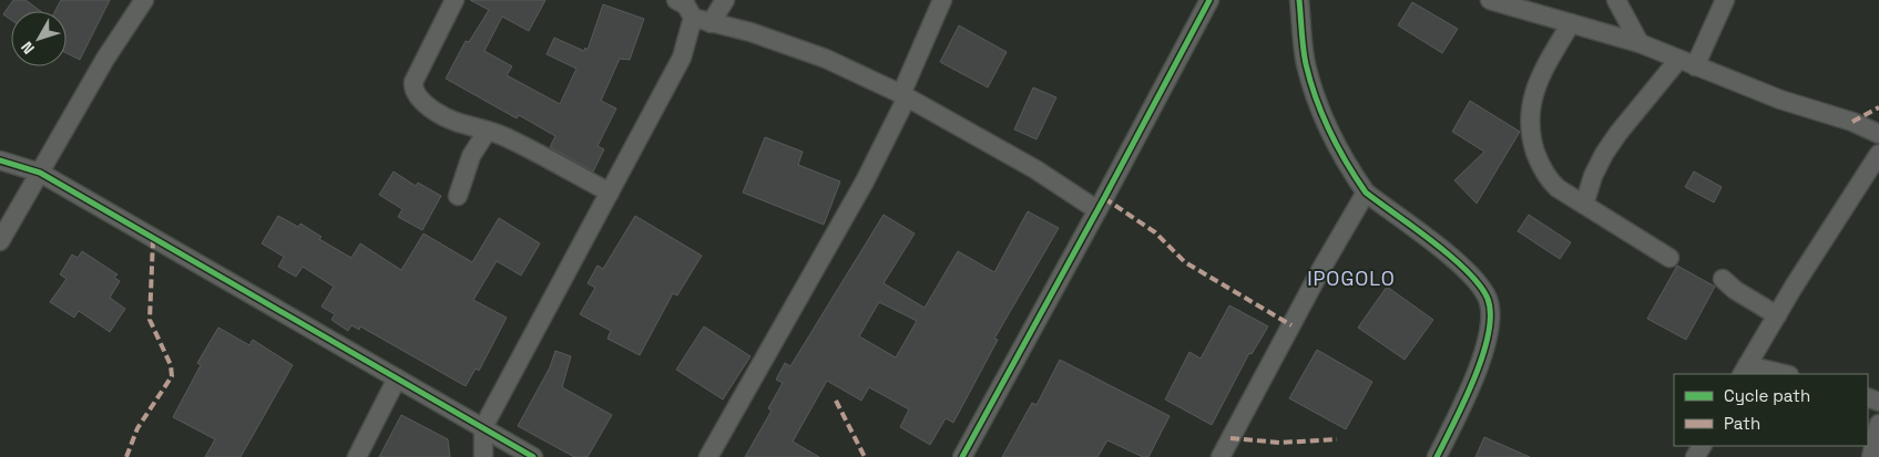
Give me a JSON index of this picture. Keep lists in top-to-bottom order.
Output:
{
  "districts": ["IPOGOLO"],
  "legend": ["Cycle path", "Path"],
  "north": "bottom left"
}
